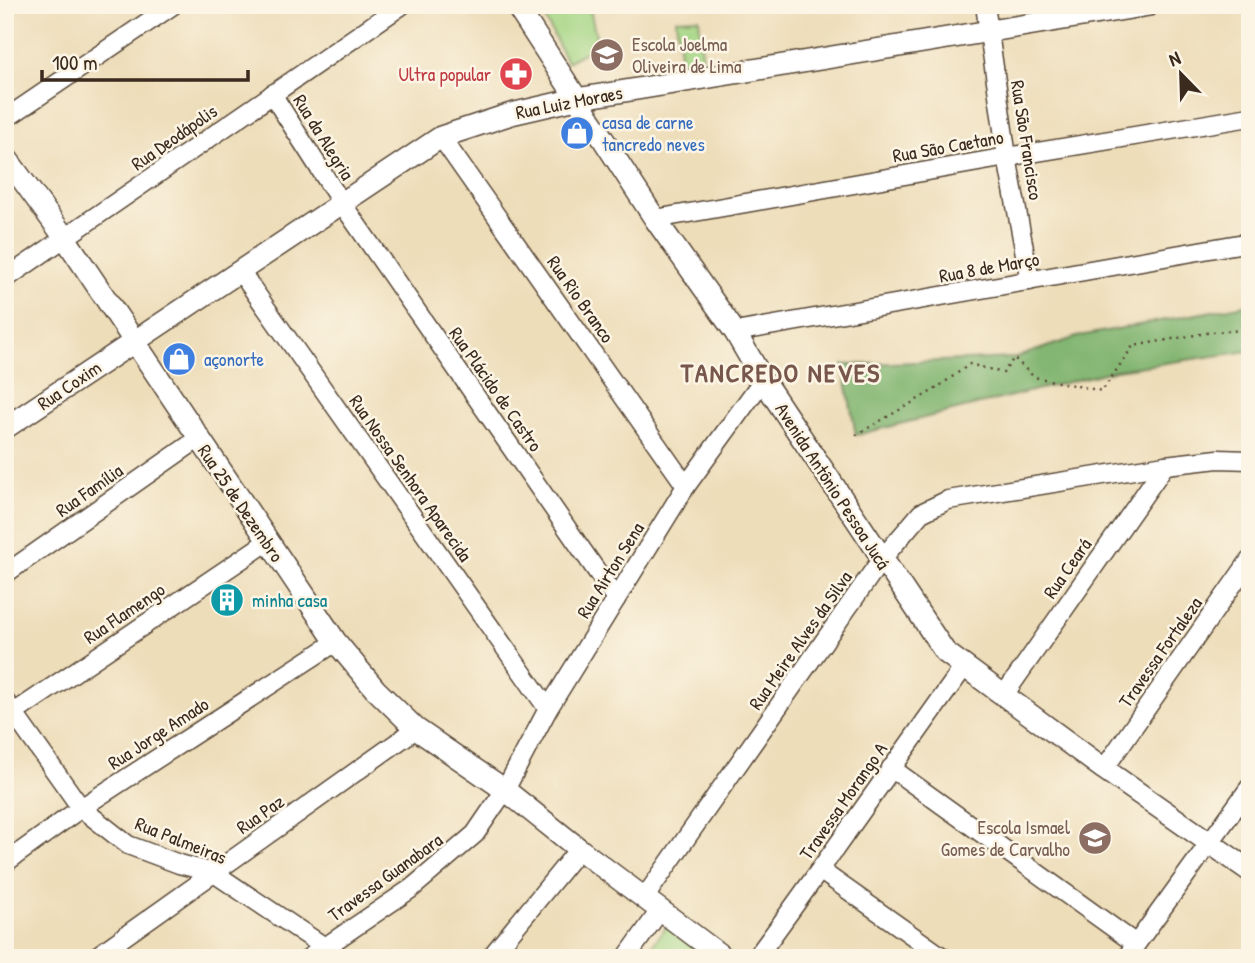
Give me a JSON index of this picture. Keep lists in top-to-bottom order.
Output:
{
  "streets": {
    "street": [
      "Rua Luiz Moraes",
      "Rua Deodápolis",
      "Rua da Alegria",
      "Rua São Francisco",
      "Rua São Caetano",
      "Rua 8 de Março",
      "Rua Rio Branco",
      "Rua Coxim",
      "Rua Plácido de Castro",
      "Rua Nossa Senhora Aparecida",
      "Avenida Antônio Pessoa Jucá",
      "Rua Família",
      "Rua 25 de Dezembro",
      "Rua Ceará",
      "Rua Airton Sena",
      "Rua Flamengo",
      "Rua Meire Alves da Silva",
      "Travessa Fortaleza",
      "Rua Jorge Amado",
      "Travessa Morango A",
      "Rua Paz",
      "Rua Palmeiras",
      "Travessa Guanabara"
    ]
  },
  "crossings": [
    ["Rua Luiz Moraes", "Rua da Alegria"],
    ["Rua Luiz Moraes", "Rua São Francisco"],
    ["Rua Luiz Moraes", "Rua Rio Branco"],
    ["Rua Luiz Moraes", "Rua Coxim"],
    ["Rua Luiz Moraes", "Rua Plácido de Castro"],
    ["Rua Luiz Moraes", "Rua Nossa Senhora Aparecida"],
    ["Rua Luiz Moraes", "Avenida Antônio Pessoa Jucá"],
    ["Rua Luiz Moraes", "Rua 25 de Dezembro"],
    ["Rua Deodápolis", "Rua da Alegria"],
    ["Rua Deodápolis", "Rua 25 de Dezembro"],
    ["Rua da Alegria", "Rua Plácido de Castro"],
    ["Rua São Francisco", "Rua São Caetano"],
    ["Rua São Francisco", "Rua 8 de Março"],
    ["Rua São Caetano", "Avenida Antônio Pessoa Jucá"],
    ["Rua 8 de Março", "Avenida Antônio Pessoa Jucá"],
    ["Rua Rio Branco", "Rua Airton Sena"],
    ["Rua Coxim", "Rua 25 de Dezembro"],
    ["Rua Plácido de Castro", "Rua Airton Sena"],
    ["Rua Nossa Senhora Aparecida", "Rua Airton Sena"],
    ["Avenida Antônio Pessoa Jucá", "Rua Ceará"],
    ["Avenida Antônio Pessoa Jucá", "Rua Airton Sena"],
    ["Avenida Antônio Pessoa Jucá", "Rua Meire Alves da Silva"],
    ["Avenida Antônio Pessoa Jucá", "Travessa Fortaleza"],
    ["Avenida Antônio Pessoa Jucá", "Travessa Morango A"],
    ["Rua Família", "Rua 25 de Dezembro"],
    ["Rua 25 de Dezembro", "Rua Airton Sena"],
    ["Rua 25 de Dezembro", "Rua Flamengo"],
    ["Rua 25 de Dezembro", "Rua Meire Alves da Silva"],
    ["Rua 25 de Dezembro", "Rua Jorge Amado"],
    ["Rua 25 de Dezembro", "Rua Paz"],
    ["Rua 25 de Dezembro", "Travessa Guanabara"],
    ["Rua Ceará", "Rua Meire Alves da Silva"],
    ["Rua Airton Sena", "Travessa Guanabara"],
    ["Rua Flamengo", "Rua Palmeiras"],
    ["Rua Jorge Amado", "Rua Palmeiras"],
    ["Rua Paz", "Rua Palmeiras"],
    ["Rua Palmeiras", "Travessa Guanabara"]
  ],
  "districts": ["TANCREDO NEVES"],
  "places": {
    "school or university": ["Escola Joelma Oliveira de Lima", "Escola Ismael Gomes de Carvalho"],
    "pharmacy": ["Ultra popular"],
    "shop": ["casa de carne tancredo neves", "açonorte"],
    "building": ["minha casa"]
  },
  "scale_bar": "100 m",
  "north": "top left"
}
